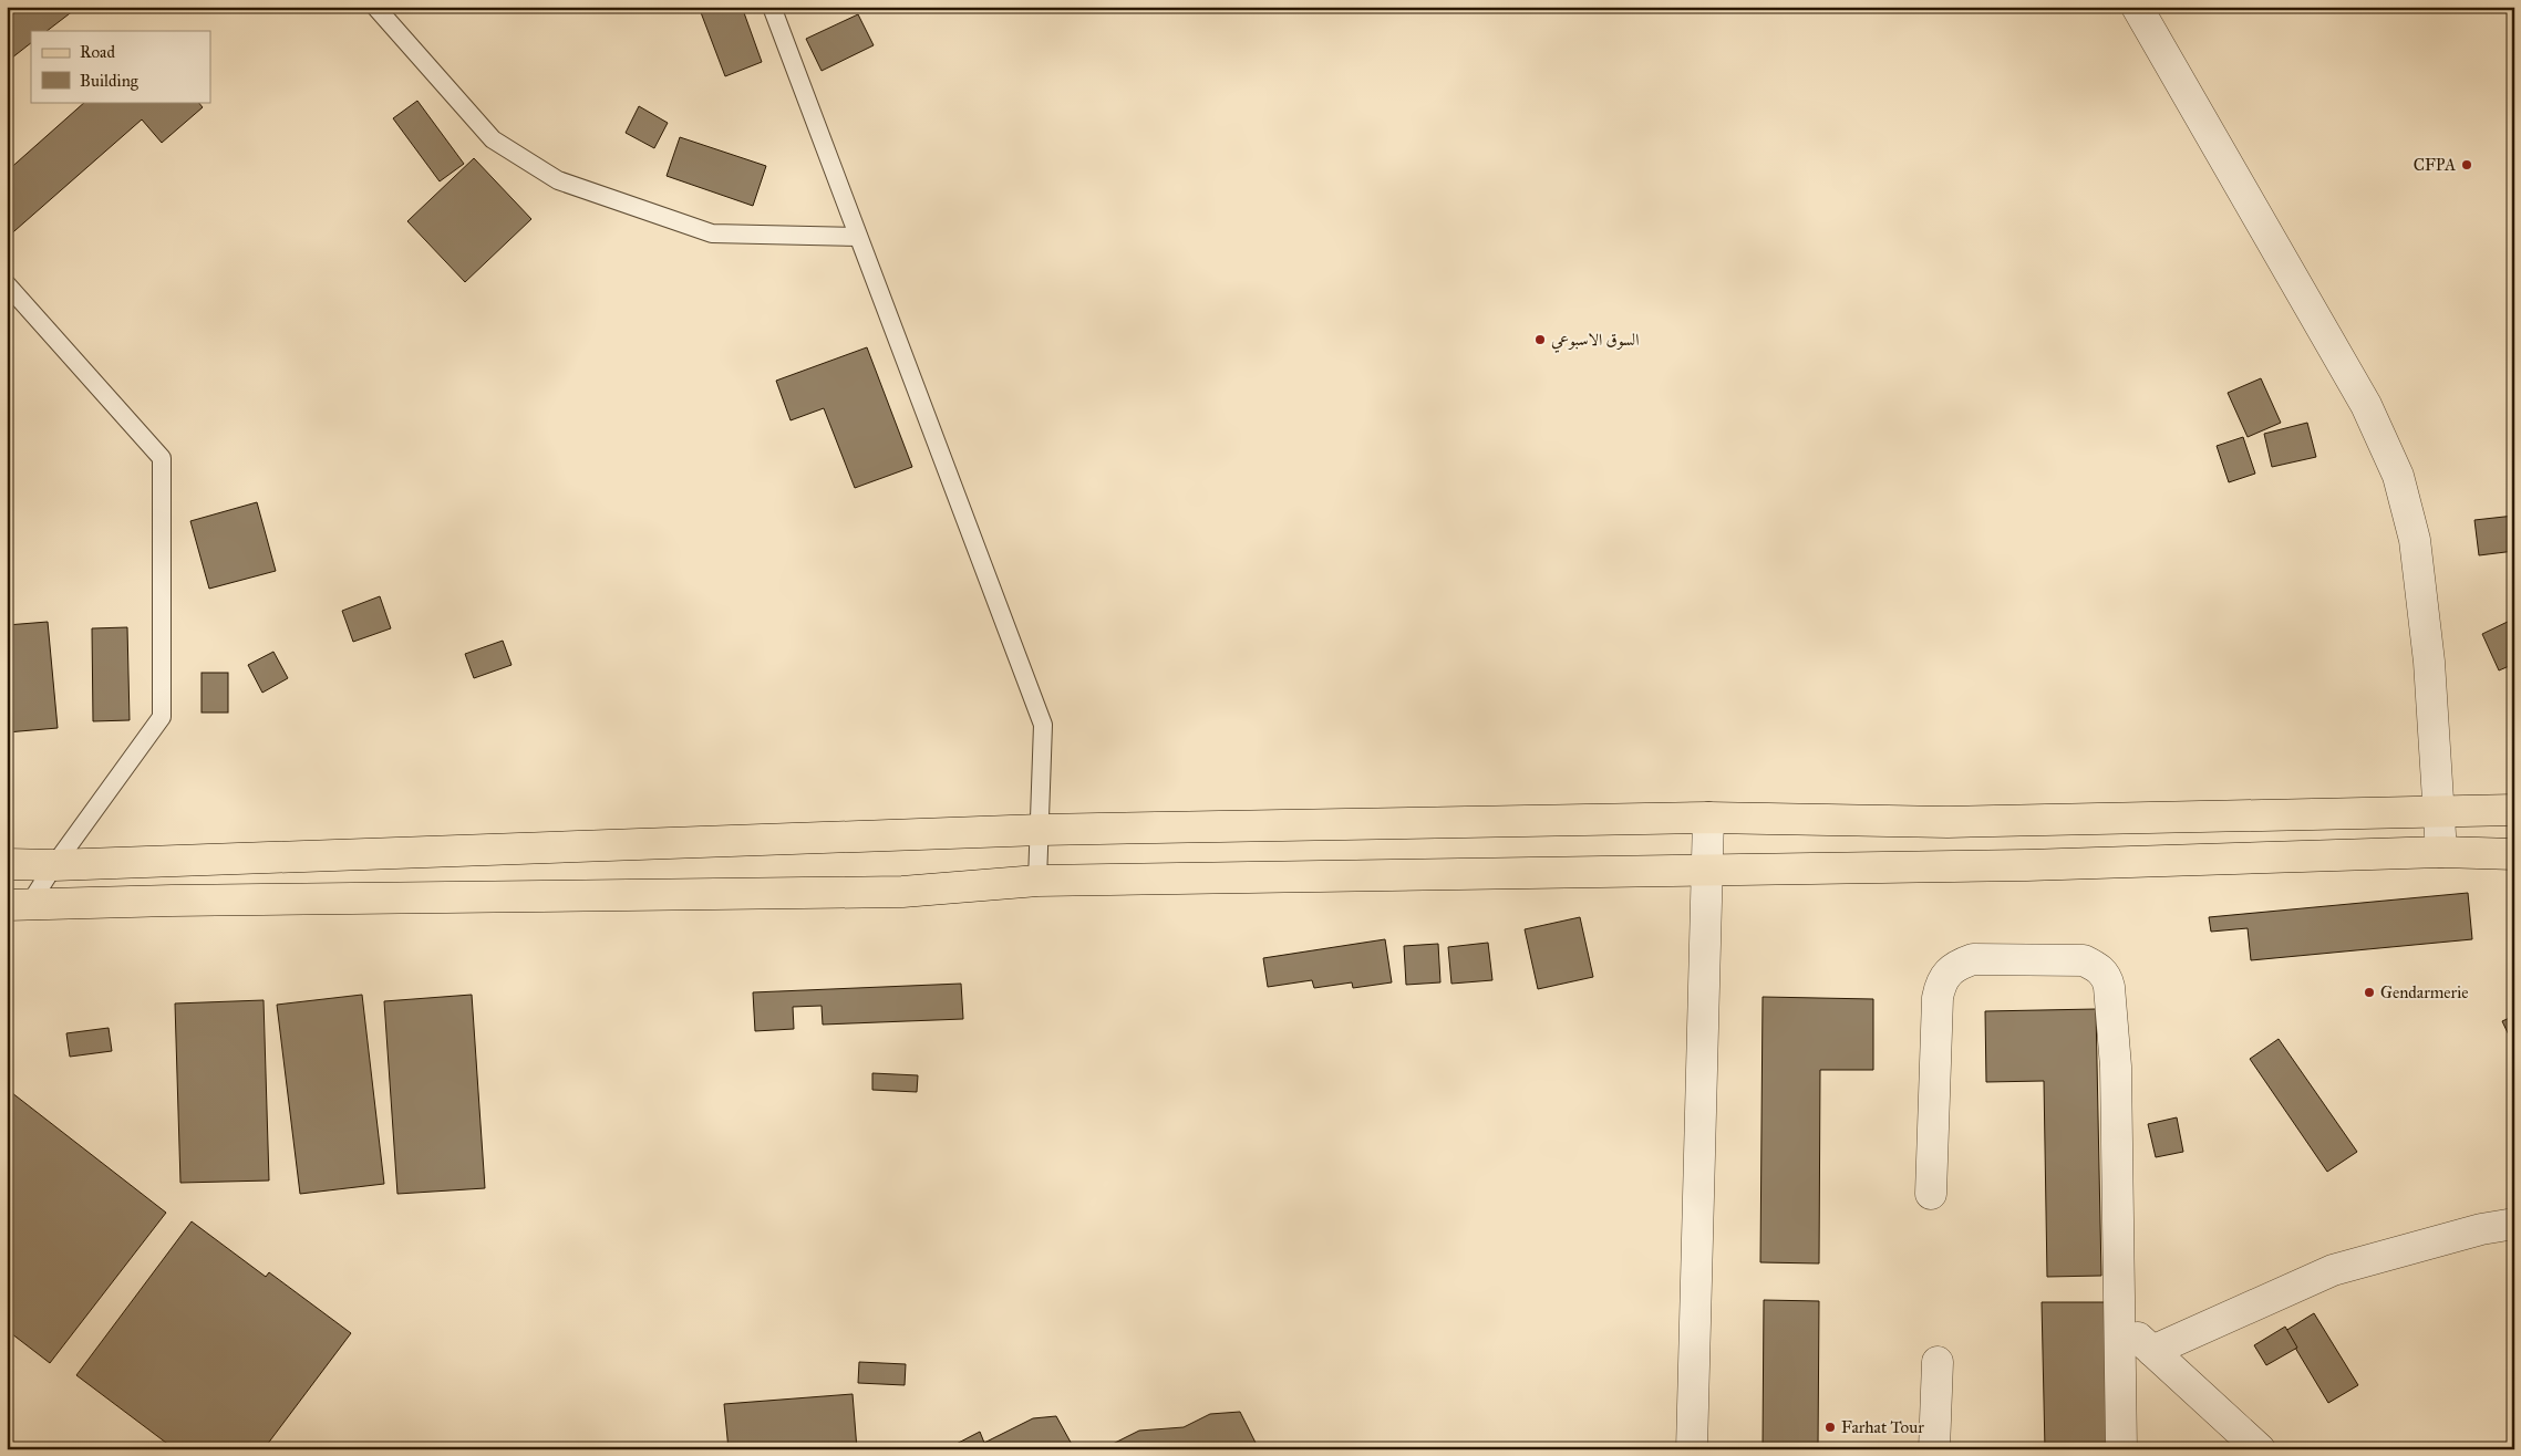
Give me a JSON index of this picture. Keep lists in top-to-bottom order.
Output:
{
  "places": [
    "CFPA",
    "السوق الاسبوعي",
    "Gendarmerie",
    "Farhat Tour"
  ],
  "legend": ["Road", "Building"]
}
